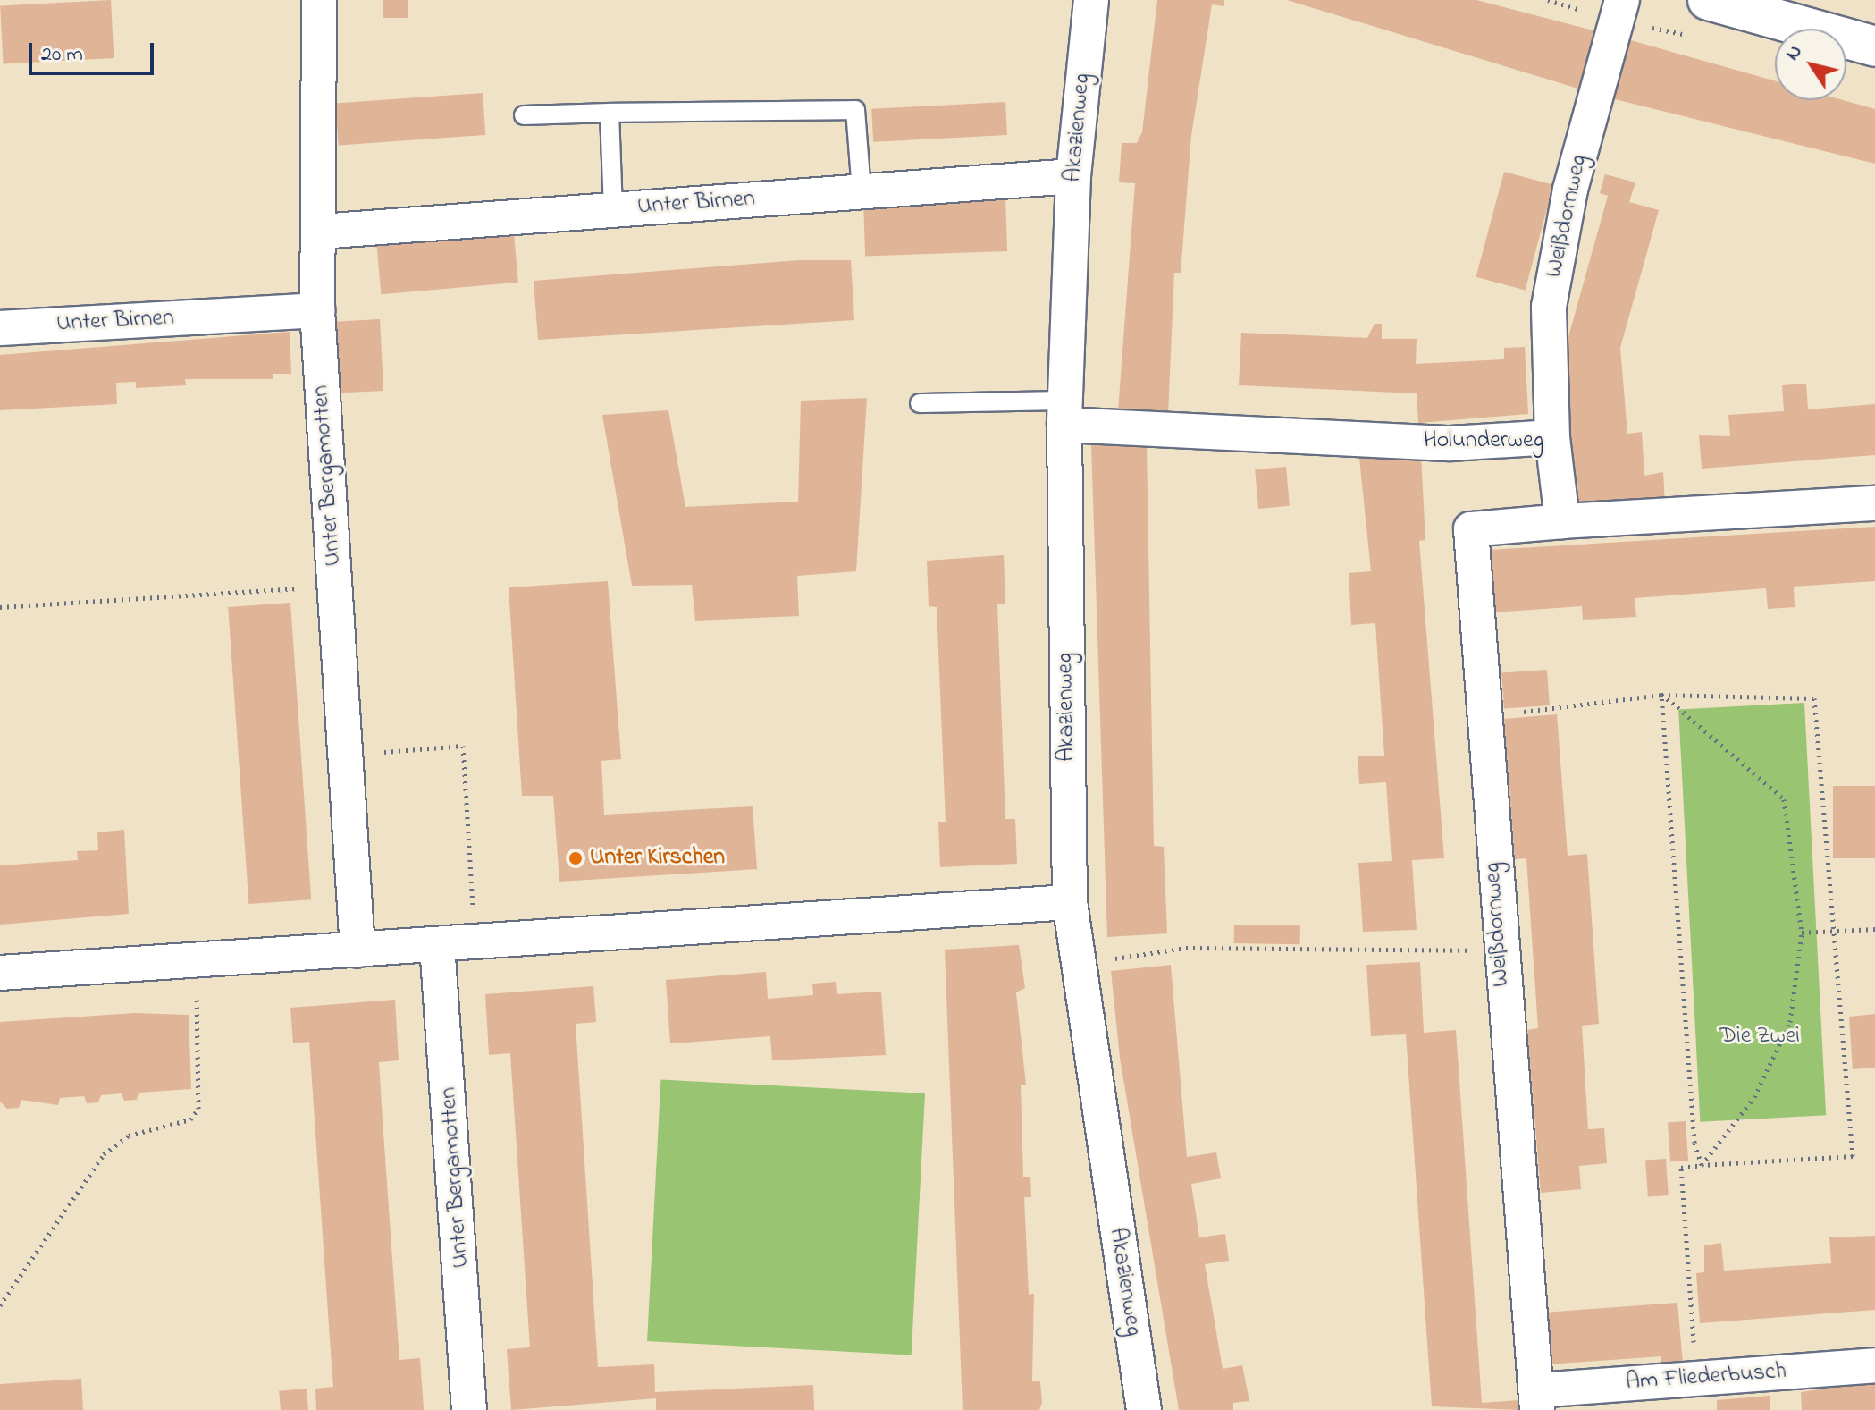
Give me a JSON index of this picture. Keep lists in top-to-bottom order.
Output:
{
  "streets": {
    "street": [
      "Akazienweg",
      "Unter Birnen",
      "Weißdornweg",
      "Holunderweg",
      "Unter Bergamotten",
      "Am Fliederbusch"
    ]
  },
  "crossings": [
    ["Akazienweg", "Unter Birnen"],
    ["Akazienweg", "Holunderweg"],
    ["Unter Birnen", "Unter Bergamotten"],
    ["Weißdornweg", "Holunderweg"],
    ["Weißdornweg", "Am Fliederbusch"]
  ],
  "parks": ["Die Zwei"],
  "places": ["Unter Kirschen"],
  "scale_bar": "20 m",
  "north": "top left"
}
